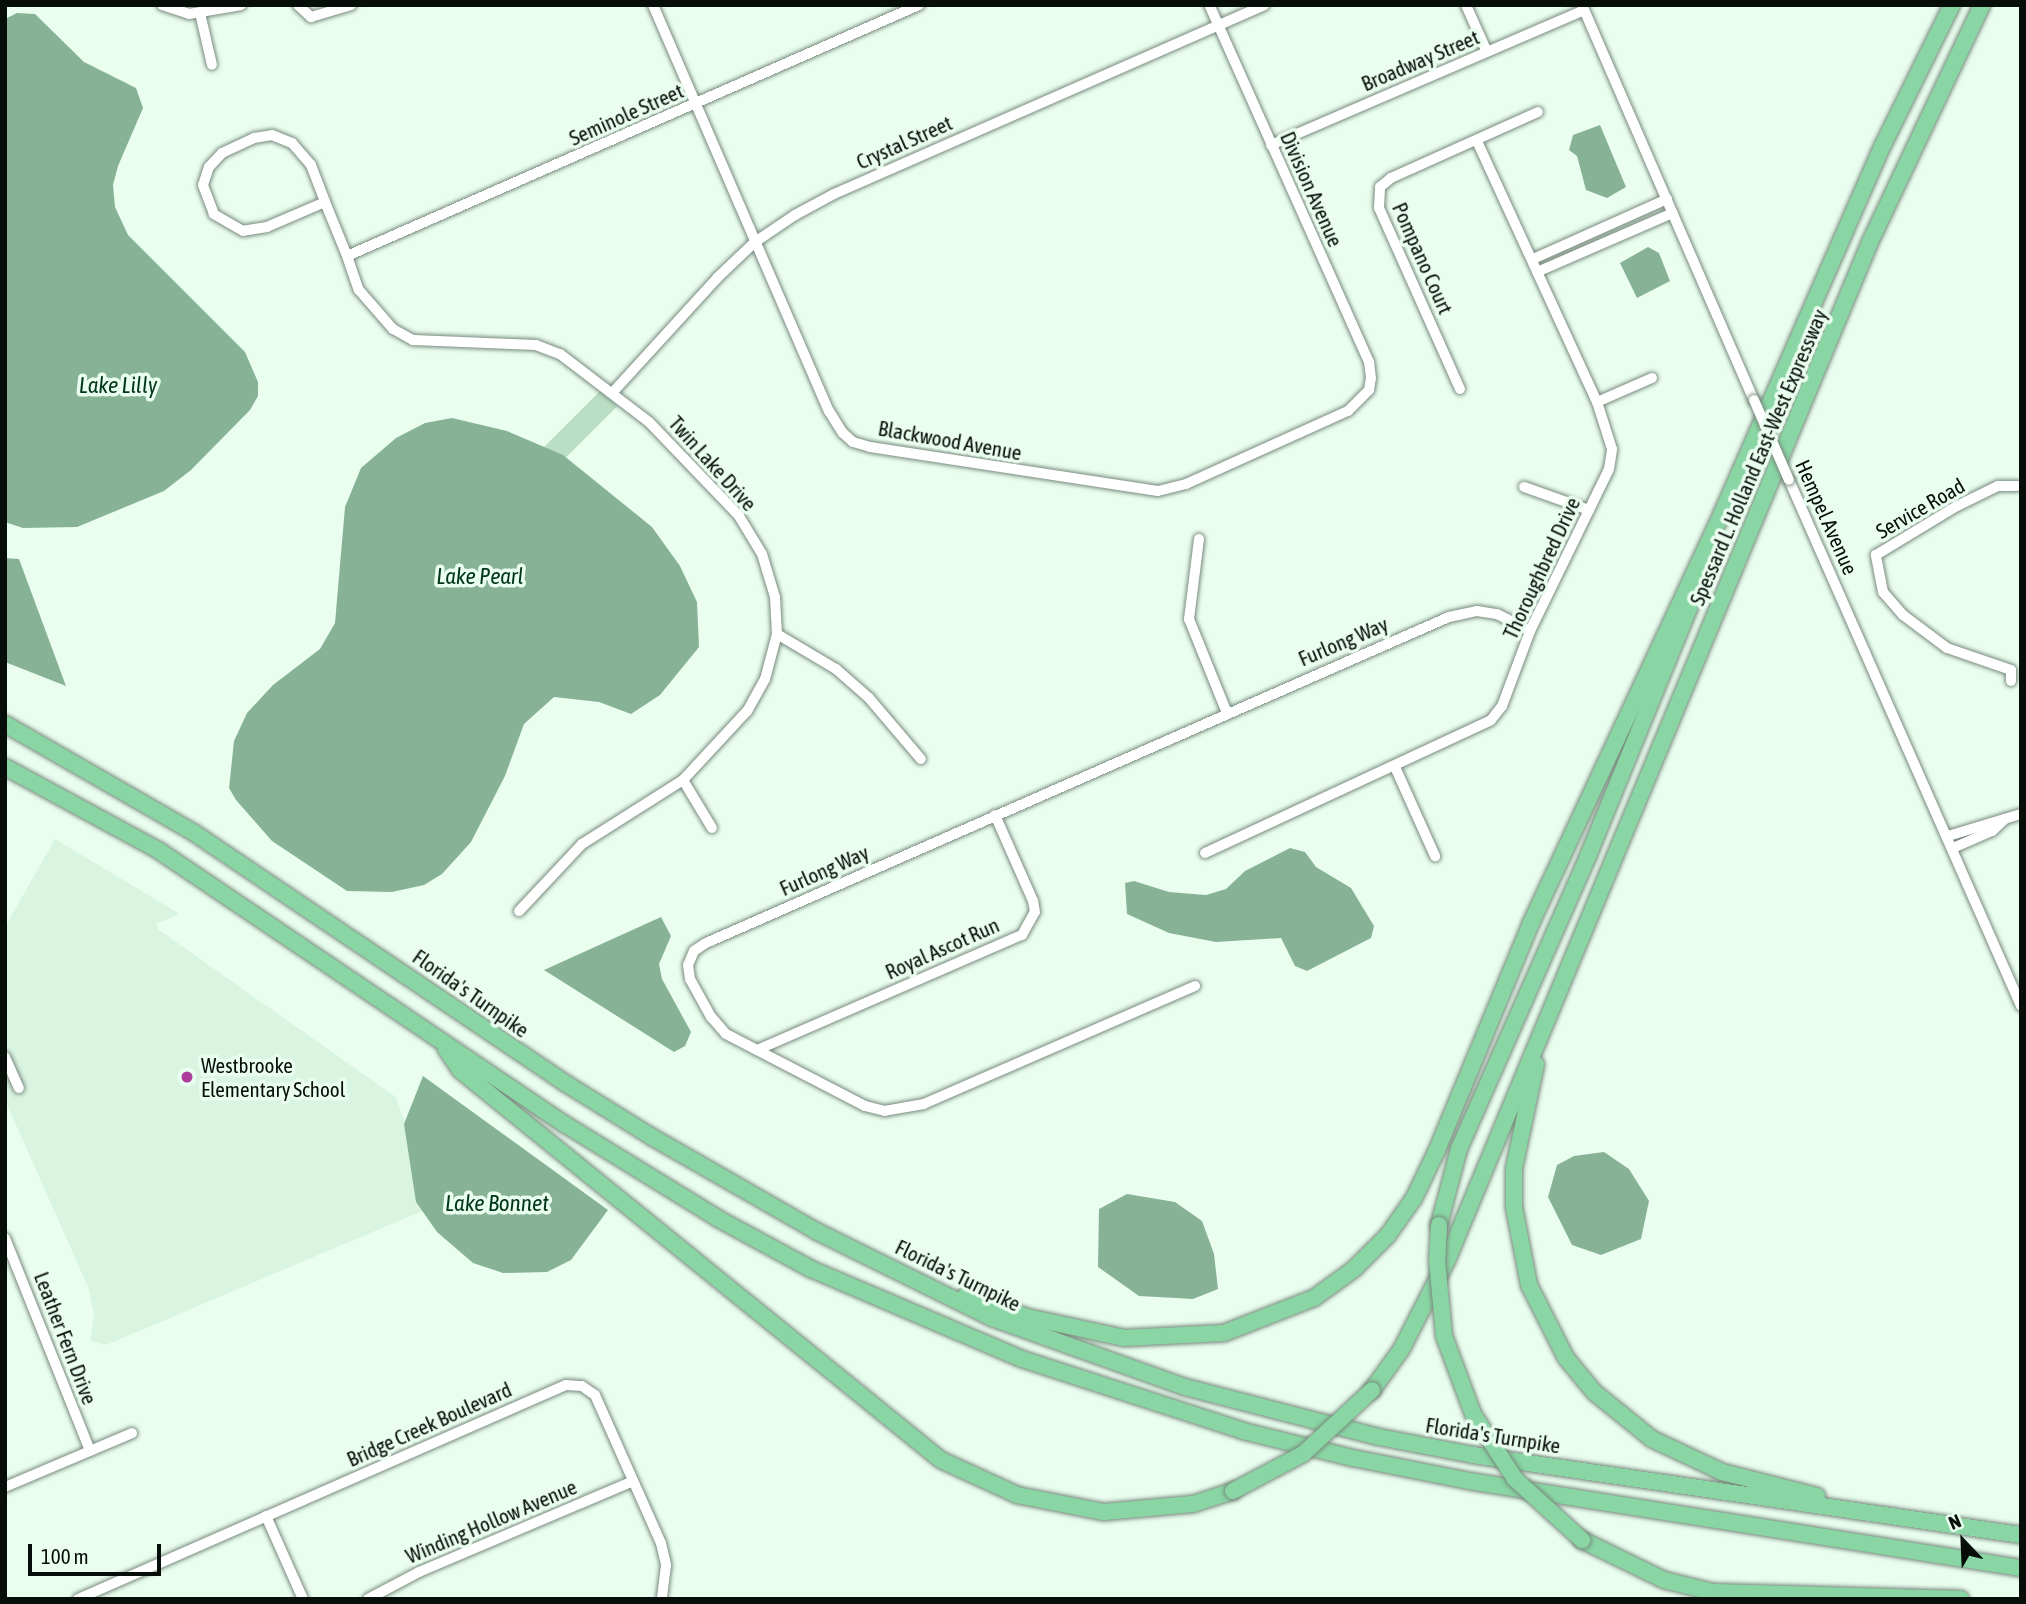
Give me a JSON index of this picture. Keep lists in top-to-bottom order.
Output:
{
  "streets": {
    "highway": ["Spessard L. Holland East-West Expressway", "Florida's Turnpike"],
    "street": [
      "Broadway Street",
      "Seminole Street",
      "Crystal Street",
      "Division Avenue",
      "Pompano Court",
      "Blackwood Avenue",
      "Twin Lake Drive",
      "Service Road",
      "Hempel Avenue",
      "Thoroughbred Drive",
      "Furlong Way",
      "Royal Ascot Run",
      "Leather Fern Drive",
      "Bridge Creek Boulevard",
      "Winding Hollow Avenue"
    ]
  },
  "crossings": [
    ["Broadway Street", "Division Avenue"],
    ["Broadway Street", "Hempel Avenue"],
    ["Seminole Street", "Blackwood Avenue"],
    ["Seminole Street", "Twin Lake Drive"],
    ["Crystal Street", "Division Avenue"],
    ["Crystal Street", "Blackwood Avenue"],
    ["Crystal Street", "Twin Lake Drive"],
    ["Division Avenue", "Blackwood Avenue"],
    ["Pompano Court", "Thoroughbred Drive"],
    ["Thoroughbred Drive", "Furlong Way"],
    ["Furlong Way", "Royal Ascot Run"],
    ["Bridge Creek Boulevard", "Winding Hollow Avenue"]
  ],
  "water": ["Lake Lilly", "Lake Pearl", "Lake Bonnet"],
  "places": ["Westbrooke Elementary School"],
  "scale_bar": "100 m",
  "north": "top left"
}
